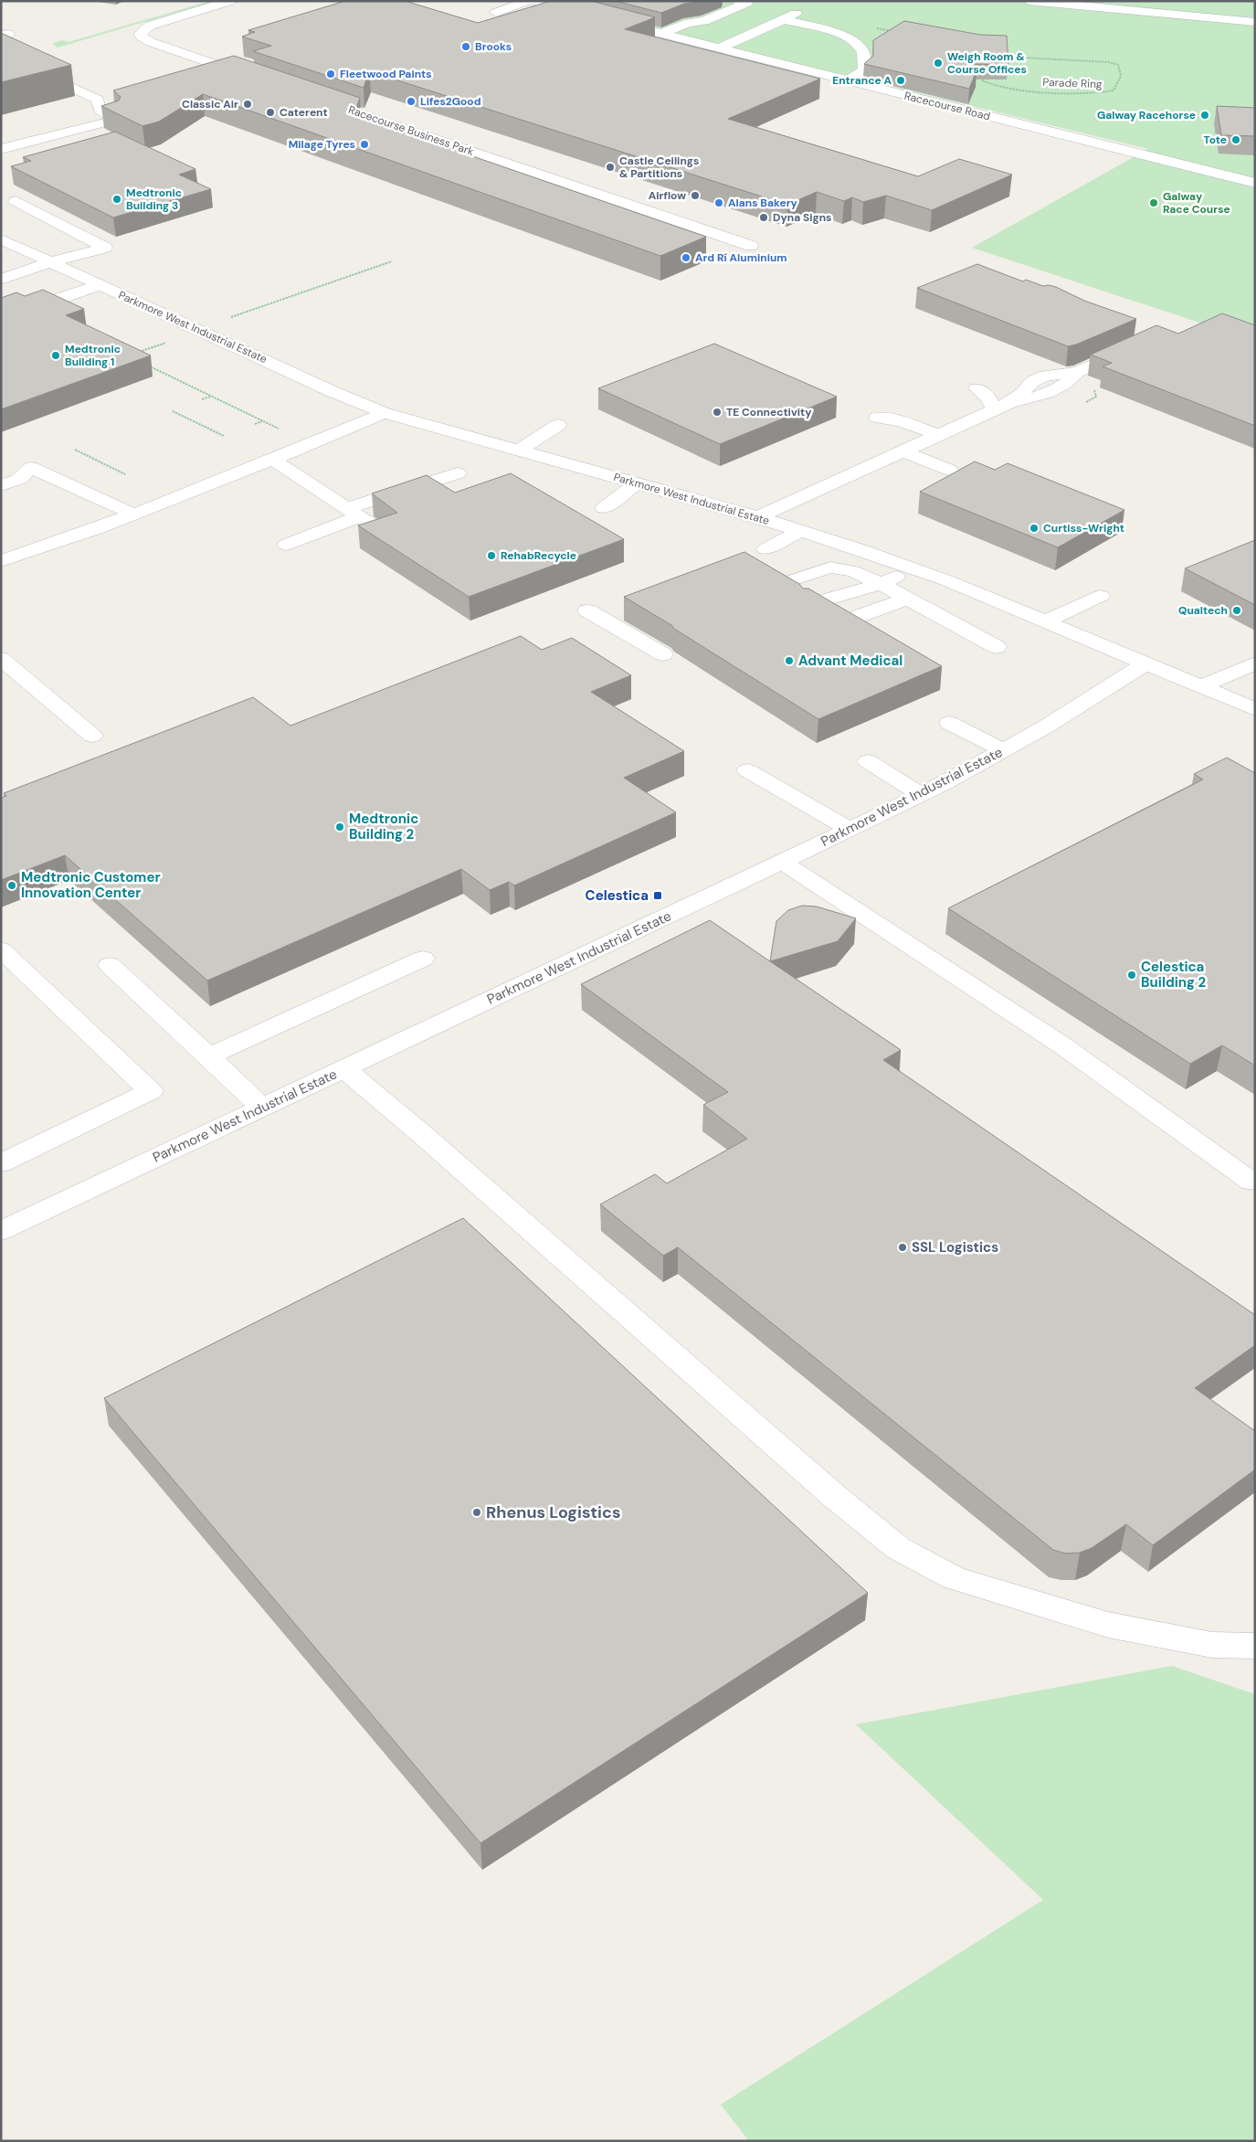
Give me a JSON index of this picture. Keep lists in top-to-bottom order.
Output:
{
  "streets": {
    "street": ["Racecourse Road", "Racecourse Business Park", "Parkmore West Industrial Estate"],
    "path": ["Parade Ring"]
  },
  "places": {
    "other": [
      "Brooks",
      "Weigh Room & Course Offices",
      "Fleetwood Paints",
      "Entrance A",
      "Lifes2Good",
      "Classic Air",
      "Caterent",
      "Galway Racehorse",
      "Tote",
      "Milage Tyres",
      "Castle Ceilings & Partitions",
      "Airflow",
      "Medtronic Building 3",
      "Alans Bakery",
      "Galway Race Course",
      "Dyna Signs",
      "Ard Rí Aluminium",
      "Medtronic Building 1",
      "TE Connectivity",
      "Curtiss-Wright",
      "RehabRecycle",
      "Qualtech",
      "Advant Medical",
      "Medtronic Building 2",
      "Medtronic Customer Innovation Center",
      "Celestica Building 2",
      "SSL Logistics",
      "Rhenus Logistics"
    ],
    "transit": ["Celestica"]
  }
}
